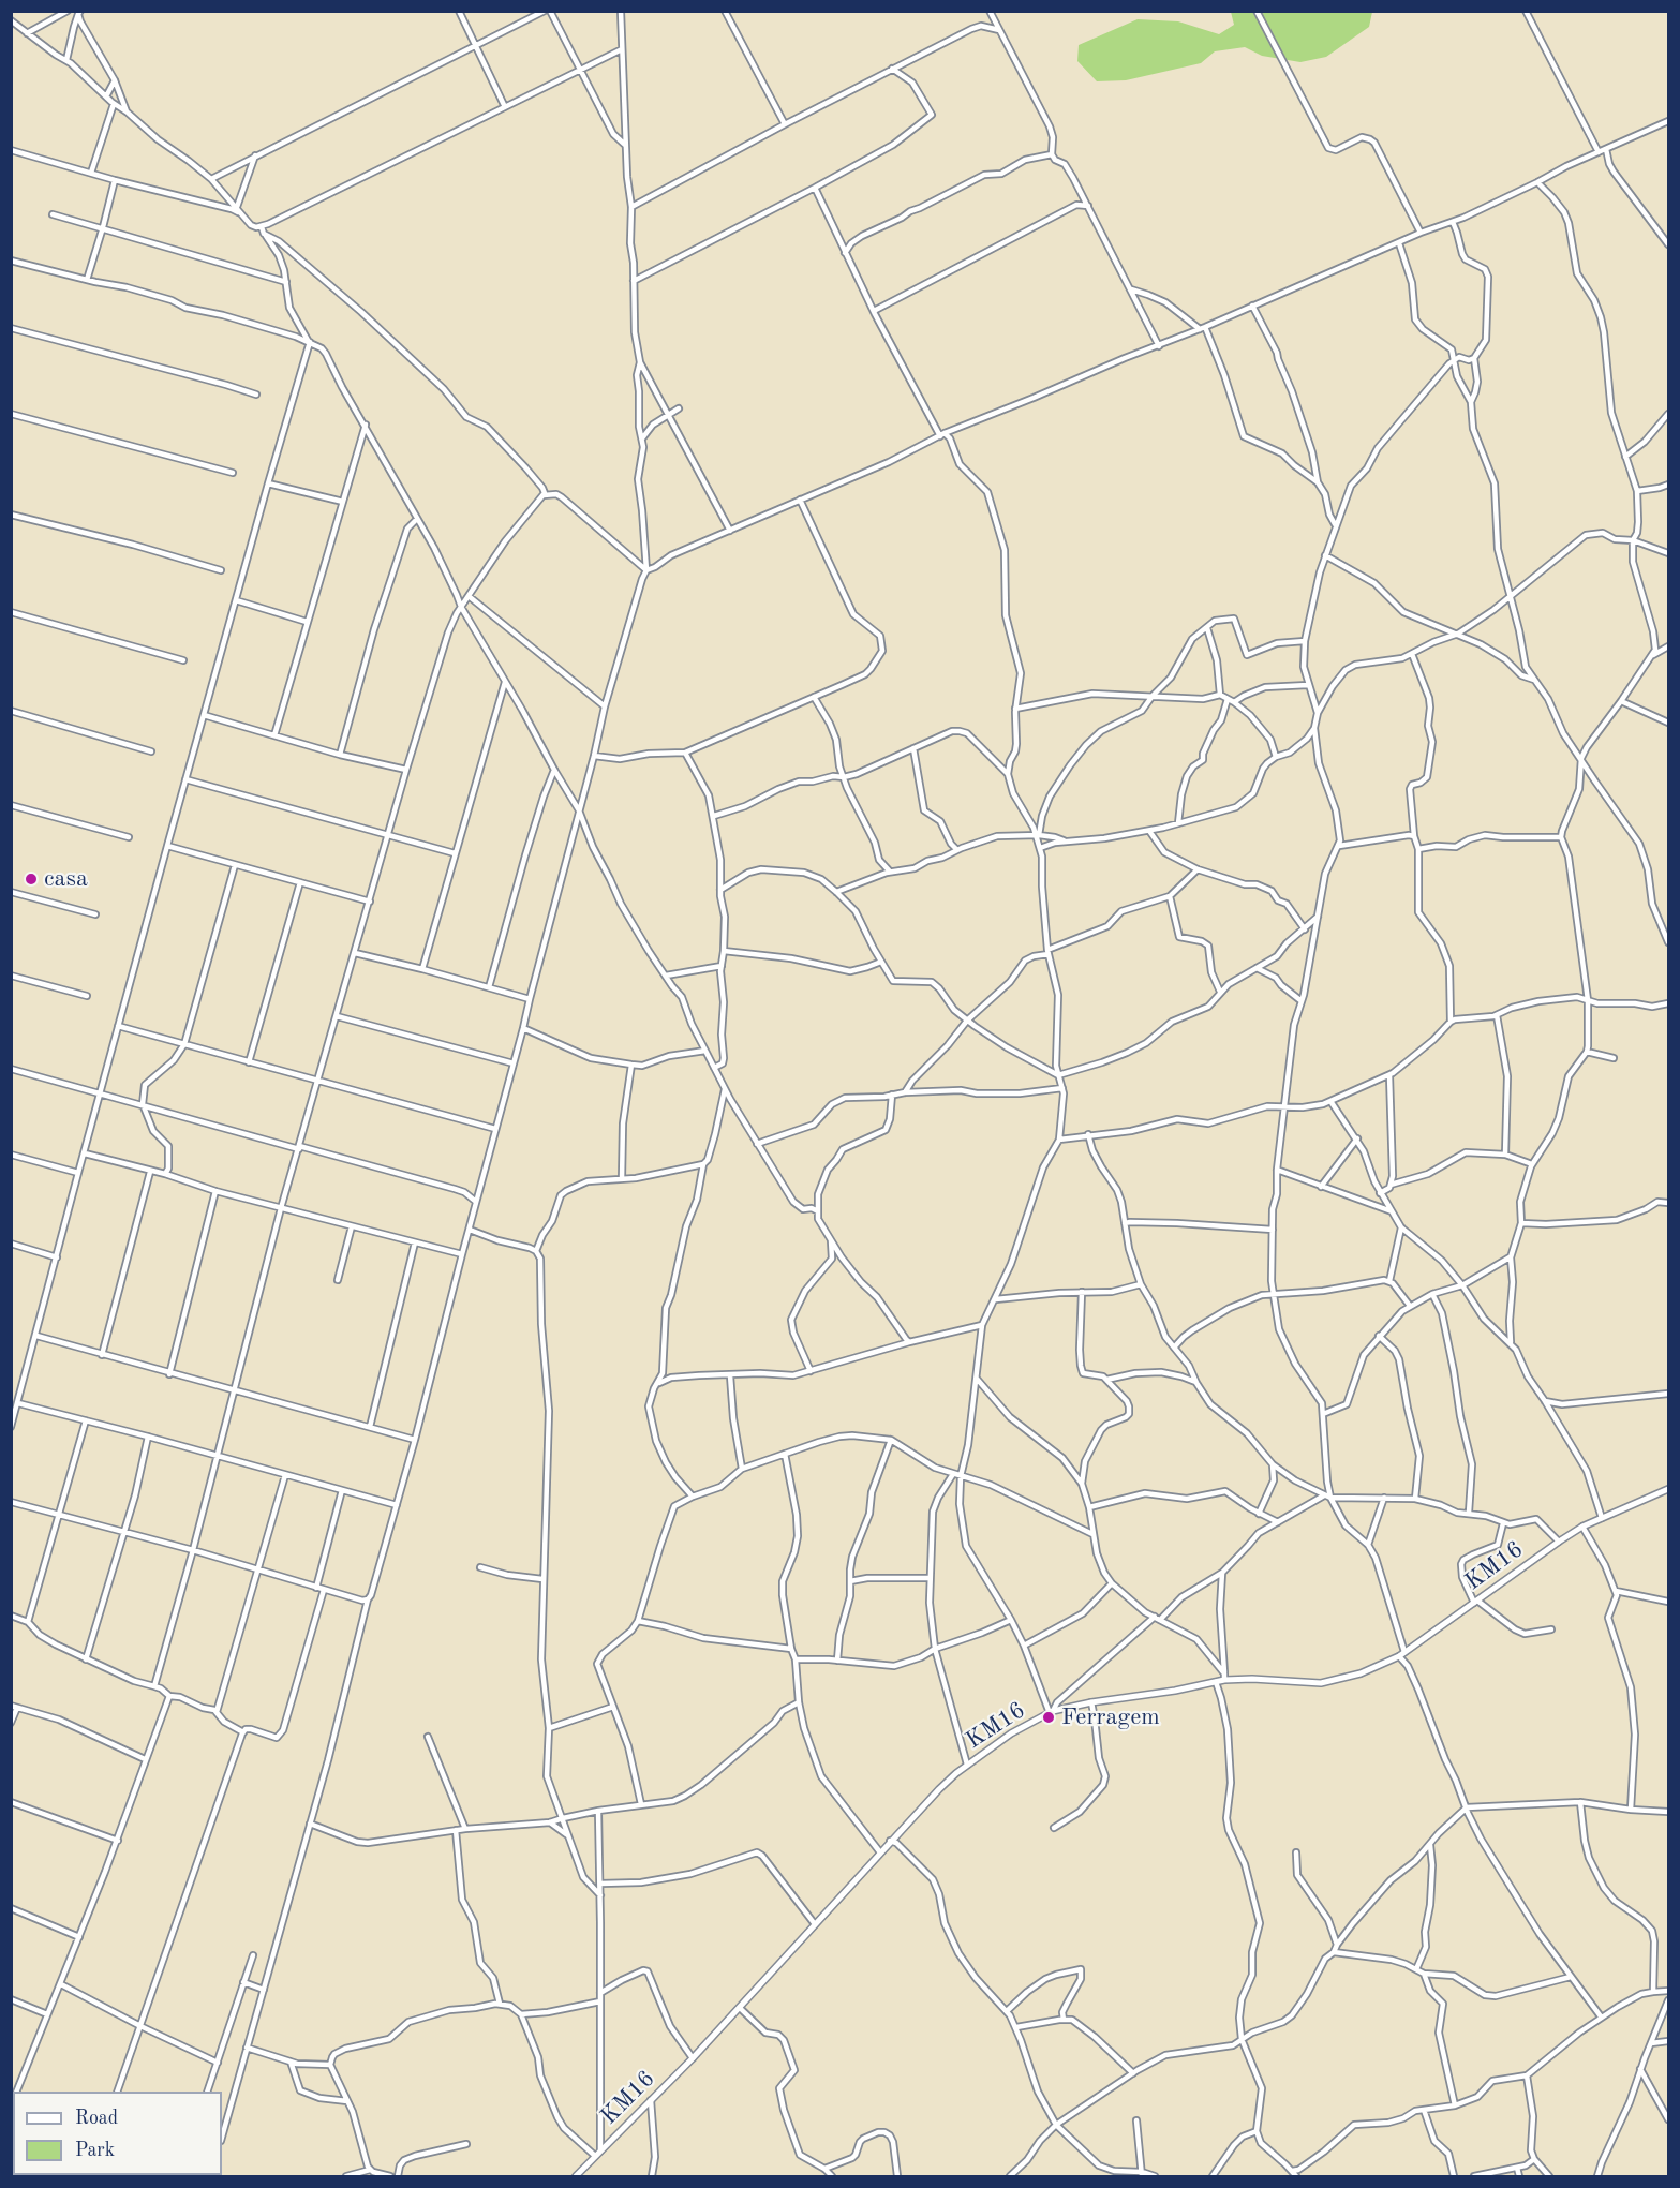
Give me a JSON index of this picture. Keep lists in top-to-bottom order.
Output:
{
  "streets": {
    "street": ["KM16"]
  },
  "places": ["casa", "Ferragem"],
  "legend": ["Road", "Park"]
}
